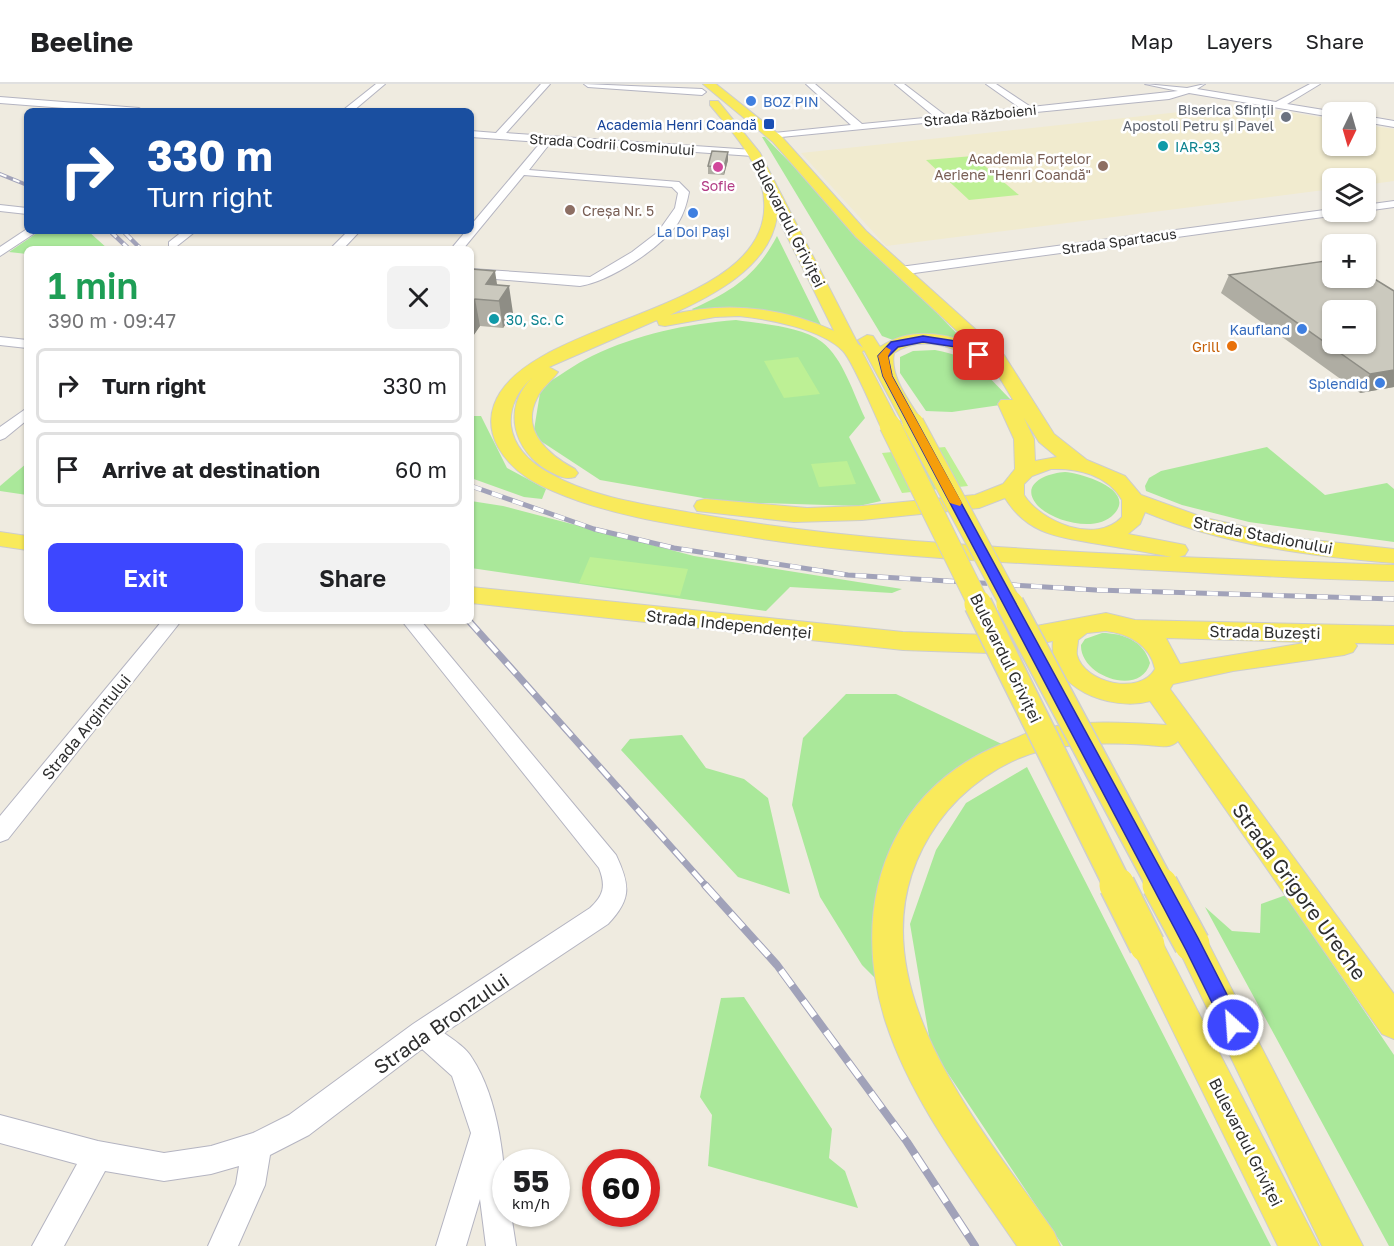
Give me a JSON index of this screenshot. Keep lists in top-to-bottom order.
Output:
{
  "streets": {
    "main road": [
      "Bulevardul Griviței",
      "Strada Stadionului",
      "Strada Independenței",
      "Strada Buzești",
      "Strada Grigore Ureche"
    ],
    "street": [
      "Strada Războieni",
      "Strada Codrii Cosminului",
      "Strada Spartacus",
      "Strada Argintului",
      "Strada Bronzului"
    ]
  },
  "crossings": [
    ["Strada Războieni", "Bulevardul Griviței"],
    ["Strada Codrii Cosminului", "Bulevardul Griviței"],
    ["Bulevardul Griviței", "Strada Spartacus"],
    ["Bulevardul Griviței", "Strada Stadionului"],
    ["Strada Independenței", "Strada Buzești"],
    ["Strada Independenței", "Strada Grigore Ureche"],
    ["Strada Buzești", "Strada Grigore Ureche"]
  ],
  "places": {
    "other": [
      "BOZ PIN",
      "Biserica Sfinții Apostoli Petru și Pavel",
      "IAR-93",
      "Academia Forțelor Aeriene \"Henri Coandă\"",
      "Sofie",
      "Creșa Nr. 5",
      "La Doi Pași",
      "30, Sc. C",
      "Kaufland",
      "Grill",
      "Splendid"
    ],
    "transit": ["Academia Henri Coandă"]
  },
  "north": "bottom",
  "page": {
    "header": "Beeline",
    "nav": ["Map", "Layers", "Share"],
    "map_buttons": ["+", "−"],
    "turn": ["330 m", "Turn right"],
    "heading": ["1 min", "390 m · 09:47"],
    "list": [
      {
        "name": "Turn right",
        "value": "330 m"
      },
      {
        "name": "Arrive at destination",
        "value": "60 m"
      }
    ],
    "buttons": ["Exit", "Share"],
    "speed": "55 km/h",
    "limit": "60"
  }
}
